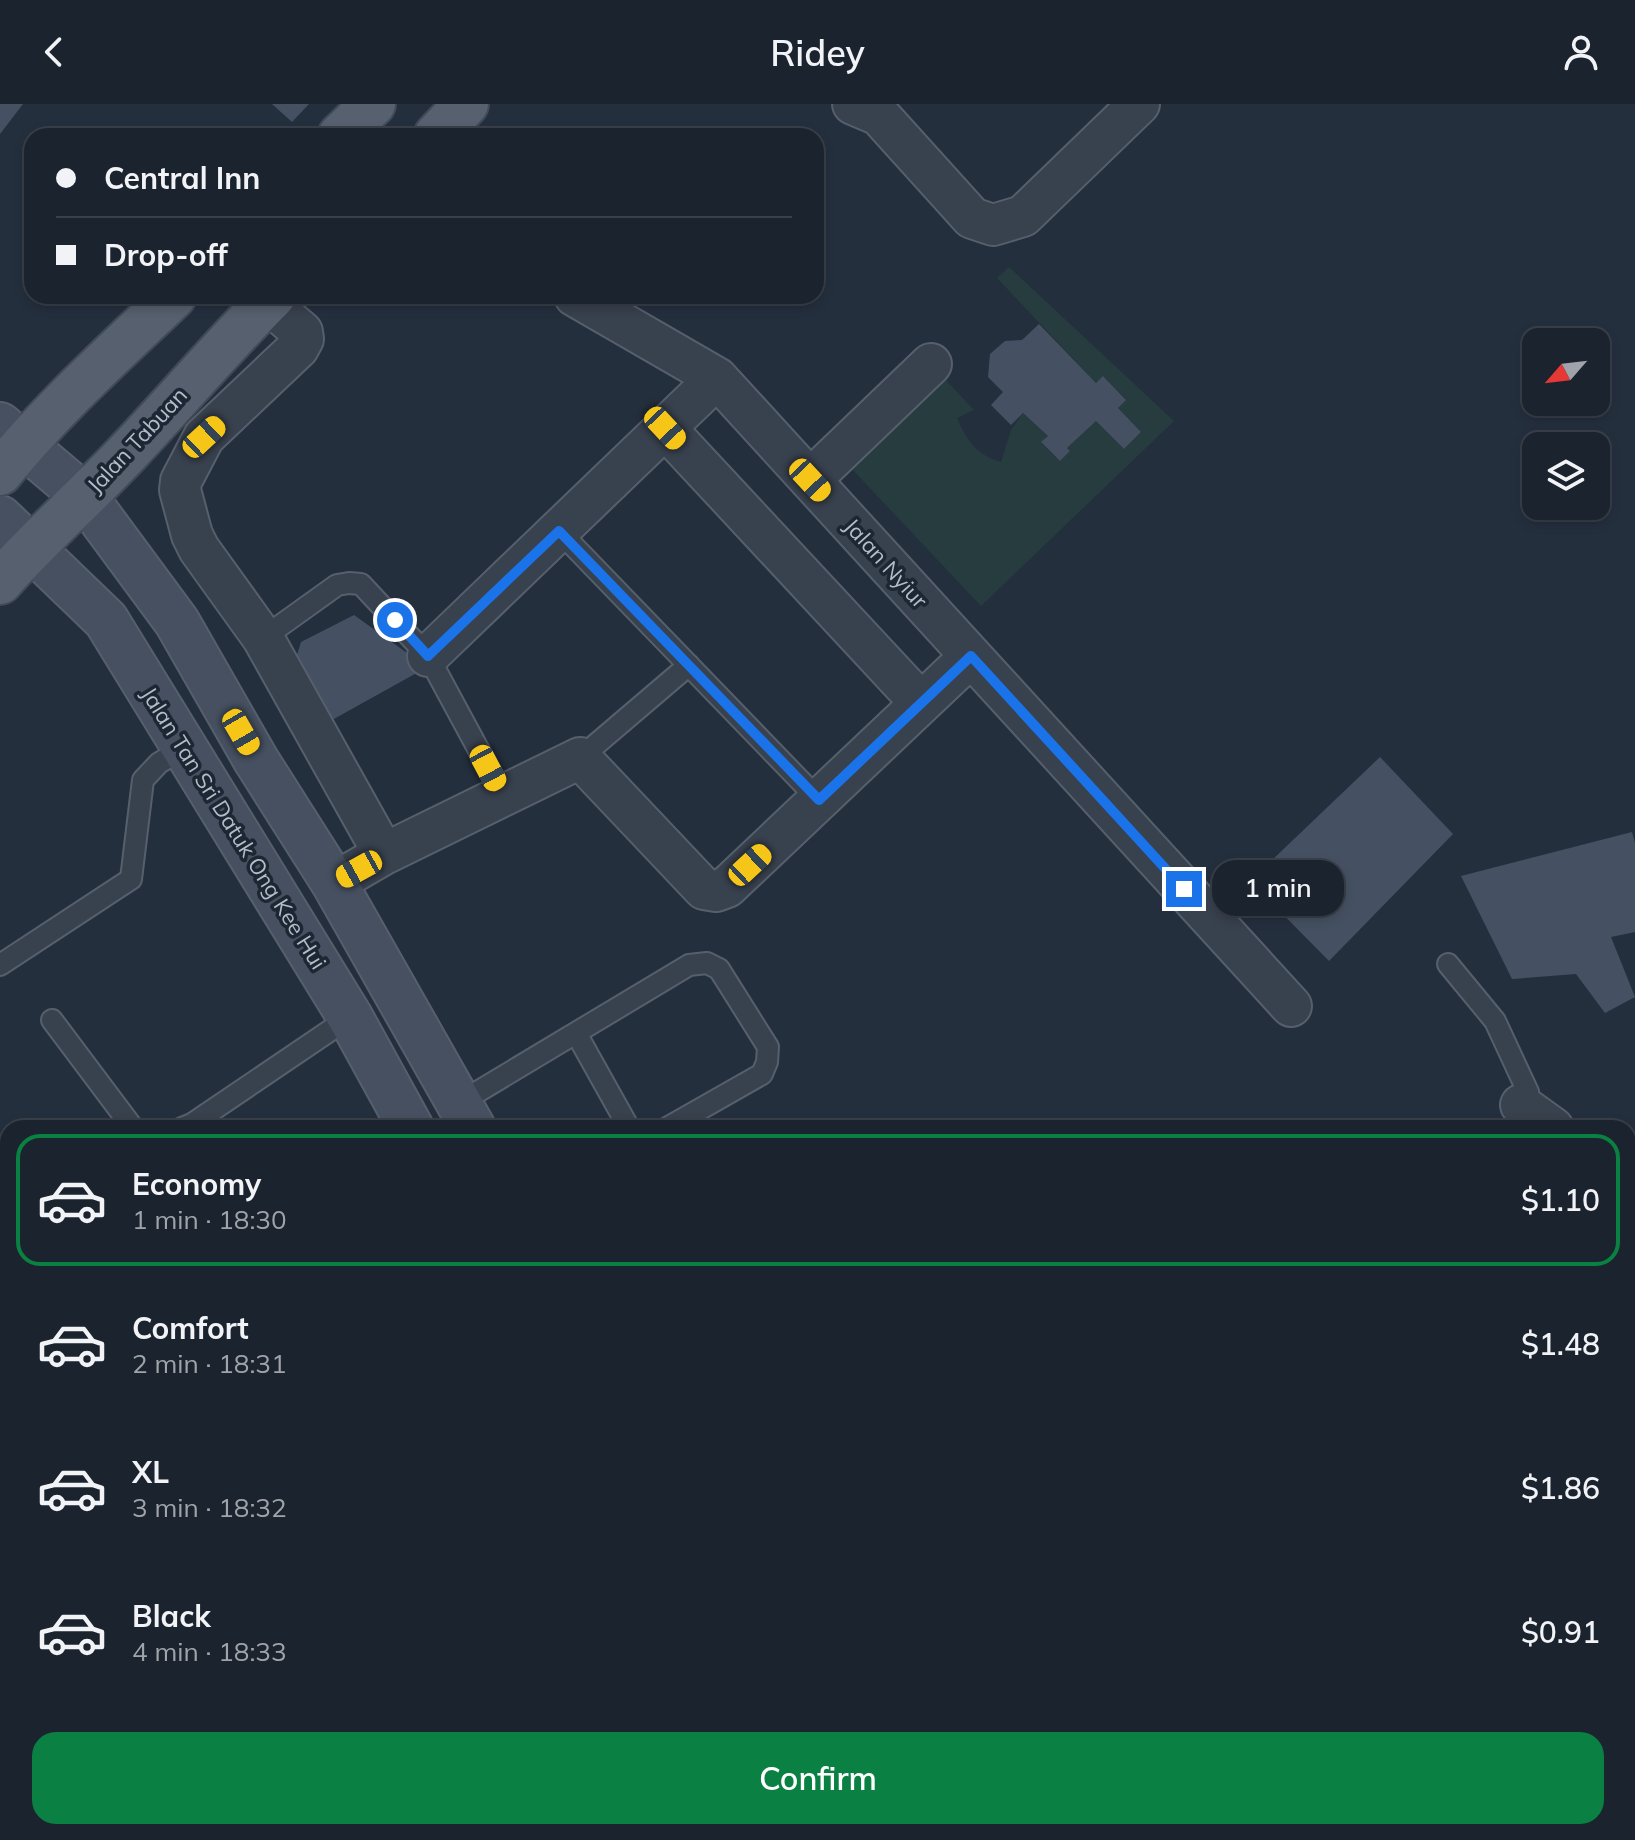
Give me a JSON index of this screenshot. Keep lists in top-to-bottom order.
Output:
{
  "streets": {
    "main road": ["Jalan Tabuan", "Jalan Tan Sri Datuk Ong Kee Hui"],
    "street": ["Jalan Nyiur"]
  },
  "crossings": [
    ["Jalan Tabuan", "Jalan Tan Sri Datuk Ong Kee Hui"]
  ],
  "north": "bottom left",
  "page": {
    "header": "Ridey",
    "banner": ["Central Inn", "Drop-off"],
    "bubble": "1 min",
    "list": [
      {
        "name": "Economy",
        "note": "1 min · 18:30",
        "value": "$1.10"
      },
      {
        "name": "Comfort",
        "note": "2 min · 18:31",
        "value": "$1.48"
      },
      {
        "name": "XL",
        "note": "3 min · 18:32",
        "value": "$1.86"
      },
      {
        "name": "Black",
        "note": "4 min · 18:33",
        "value": "$0.91"
      }
    ],
    "buttons": "Confirm"
  }
}
